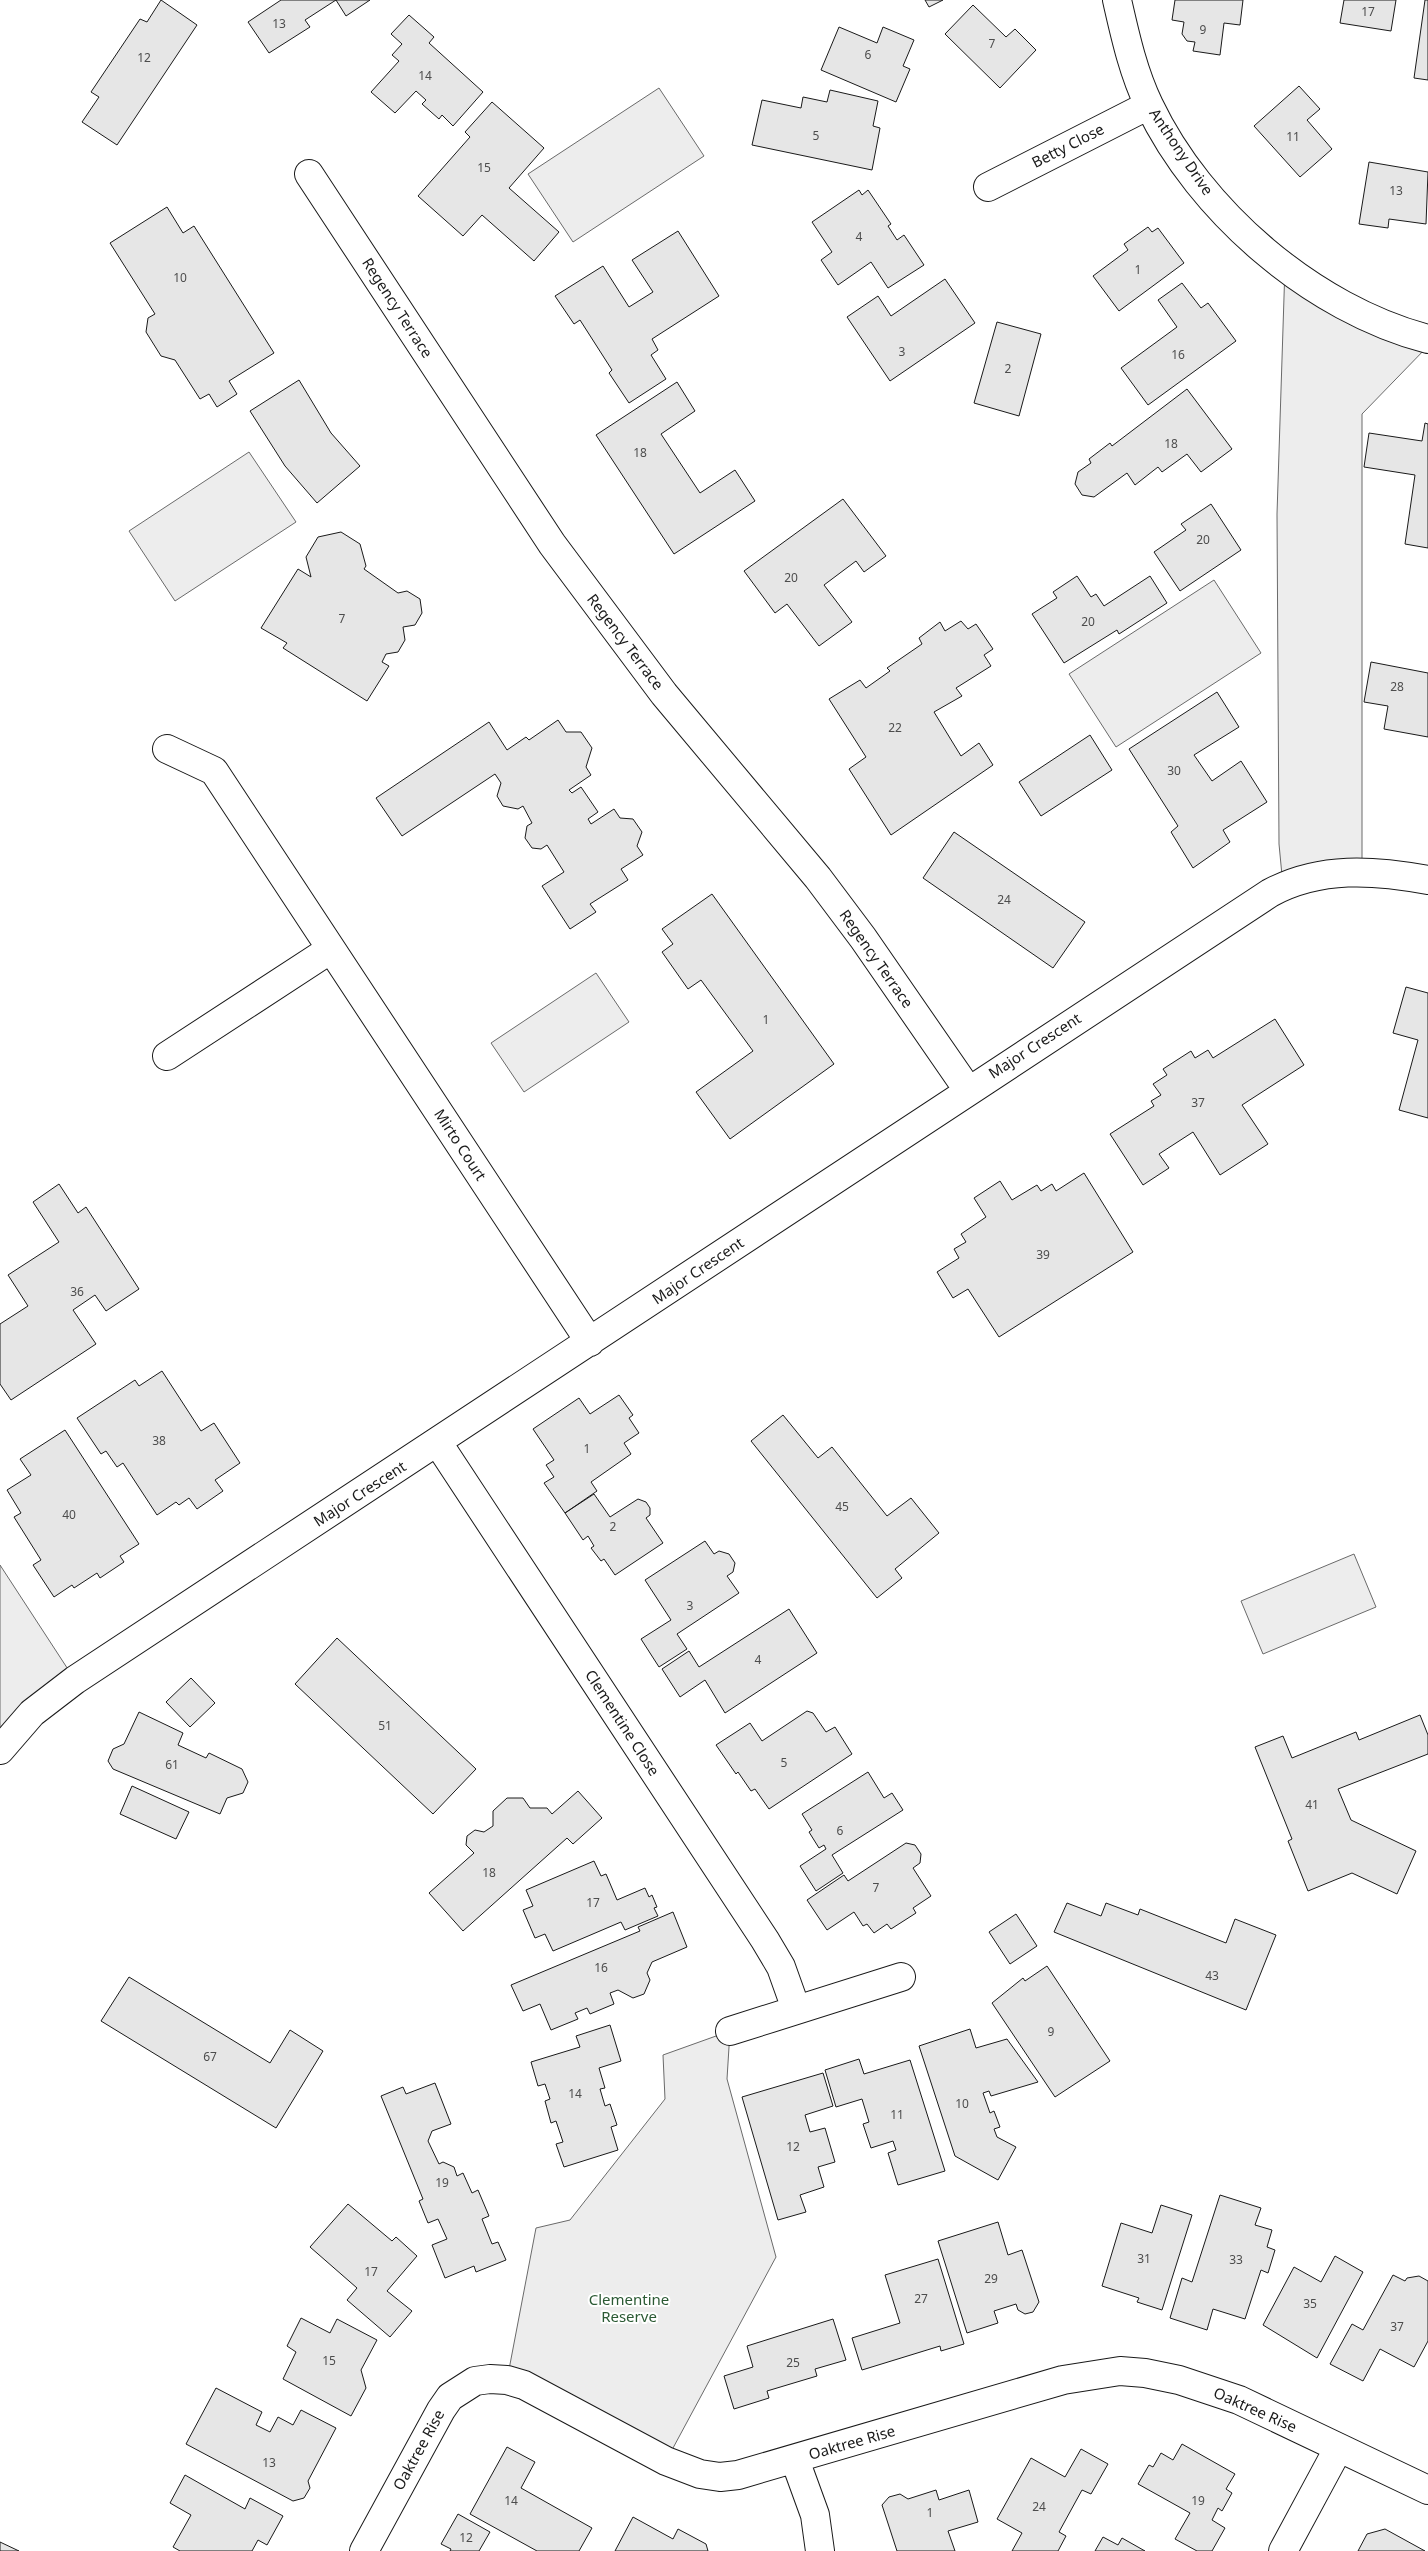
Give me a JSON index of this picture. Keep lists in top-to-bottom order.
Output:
{
  "streets": {
    "street": [
      "Betty Close",
      "Anthony Drive",
      "Regency Terrace",
      "Major Crescent",
      "Mirto Court",
      "Clementine Close",
      "Oaktree Rise"
    ]
  },
  "crossings": [
    ["Betty Close", "Anthony Drive"],
    ["Regency Terrace", "Major Crescent"],
    ["Major Crescent", "Mirto Court"],
    ["Major Crescent", "Clementine Close"]
  ],
  "parks": ["Clementine Reserve"],
  "house_numbers": [
    "17",
    "13",
    "9",
    "7",
    "6",
    "12",
    "14",
    "5",
    "11",
    "15",
    "13",
    "4",
    "1",
    "10",
    "3",
    "16",
    "2",
    "18",
    "18",
    "20",
    "20",
    "7",
    "20",
    "28",
    "22",
    "30",
    "24",
    "1",
    "37",
    "39",
    "36",
    "38",
    "1",
    "45",
    "40",
    "2",
    "3",
    "4",
    "51",
    "5",
    "61",
    "41",
    "6",
    "18",
    "7",
    "17",
    "16",
    "43",
    "9",
    "67",
    "14",
    "10",
    "11",
    "12",
    "19",
    "31",
    "33",
    "17",
    "29",
    "27",
    "35",
    "37",
    "15",
    "25",
    "13",
    "14",
    "19",
    "24",
    "1",
    "12"
  ]
}
